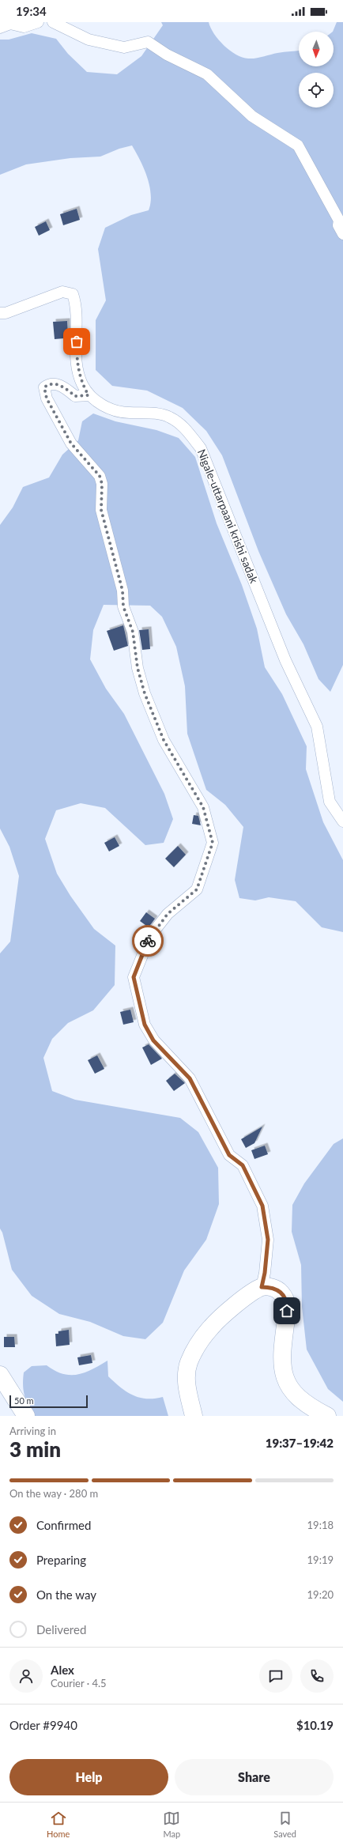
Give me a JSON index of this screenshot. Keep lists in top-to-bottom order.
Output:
{
  "streets": {
    "street": ["Nigale-uttarpaani krishi sadak"]
  },
  "scale_bar": "50 m",
  "north": "bottom",
  "page": {
    "status": "19:34",
    "scale": "50 m",
    "heading": ["3 min", "Arriving in", "19:37–19:42"],
    "panel": [
      "Alex",
      "Courier · 4.5",
      "Order #9940",
      "$10.19"
    ],
    "bar": "On the way · 280 m",
    "list": [
      ["Confirmed", "19:18"],
      ["Preparing", "19:19"],
      ["On the way", "19:20"],
      "Delivered"
    ],
    "buttons": ["Help", "Share"],
    "tabs": ["Home", "Map", "Saved"]
  }
}
